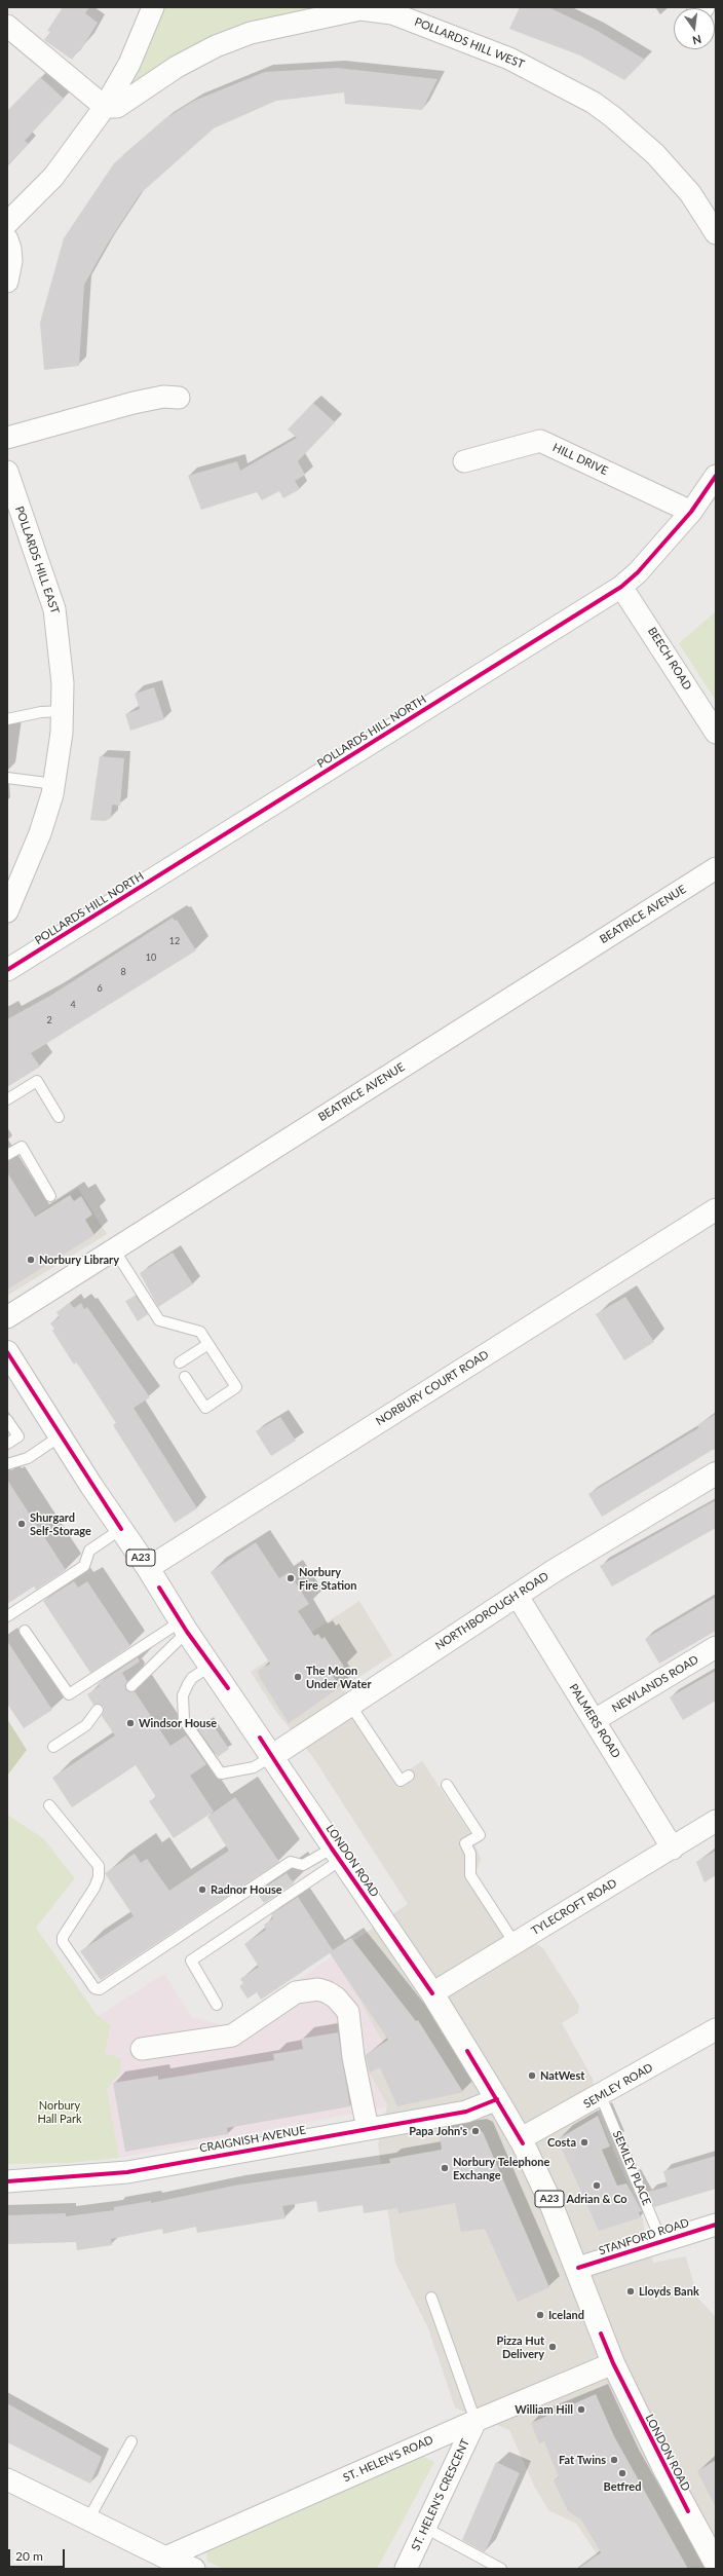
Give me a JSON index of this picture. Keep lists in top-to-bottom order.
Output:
{
  "streets": {
    "main road": ["A23", "NORTHBOROUGH ROAD", "LONDON ROAD"],
    "street": [
      "POLLARDS HILL WEST",
      "HILL DRIVE",
      "POLLARDS HILL EAST",
      "BEECH ROAD",
      "POLLARDS HILL NORTH",
      "BEATRICE AVENUE",
      "NORBURY COURT ROAD",
      "NEWLANDS ROAD",
      "PALMERS ROAD",
      "TYLECROFT ROAD",
      "SEMLEY ROAD",
      "CRAIGNISH AVENUE",
      "STANFORD ROAD",
      "ST. HELEN'S ROAD",
      "ST. HELEN'S CRESCENT"
    ],
    "lane": ["SEMLEY PLACE"]
  },
  "crossings": [
    ["HILL DRIVE", "POLLARDS HILL NORTH"],
    ["BEECH ROAD", "POLLARDS HILL NORTH"],
    ["NORBURY COURT ROAD", "LONDON ROAD"],
    ["NORTHBOROUGH ROAD", "PALMERS ROAD"],
    ["NORTHBOROUGH ROAD", "LONDON ROAD"],
    ["NEWLANDS ROAD", "PALMERS ROAD"],
    ["PALMERS ROAD", "TYLECROFT ROAD"],
    ["LONDON ROAD", "TYLECROFT ROAD"],
    ["LONDON ROAD", "SEMLEY ROAD"],
    ["LONDON ROAD", "CRAIGNISH AVENUE"],
    ["LONDON ROAD", "STANFORD ROAD"],
    ["LONDON ROAD", "ST. HELEN'S ROAD"],
    ["SEMLEY ROAD", "SEMLEY PLACE"],
    ["SEMLEY PLACE", "STANFORD ROAD"],
    ["ST. HELEN'S ROAD", "ST. HELEN'S CRESCENT"]
  ],
  "parks": ["Norbury Hall Park"],
  "places": [
    "Norbury Library",
    "Shurgard Self-Storage",
    "Norbury Fire Station",
    "The Moon Under Water",
    "Windsor House",
    "Radnor House",
    "NatWest",
    "Papa John's",
    "Costa",
    "Norbury Telephone Exchange",
    "Adrian & Co",
    "Lloyds Bank",
    "Iceland",
    "Pizza Hut Delivery",
    "William Hill",
    "Fat Twins",
    "Betfred"
  ],
  "house_numbers": [
    "12",
    "10",
    "8",
    "6",
    "4",
    "2"
  ],
  "scale_bar": "20 m",
  "north": "bottom"
}
